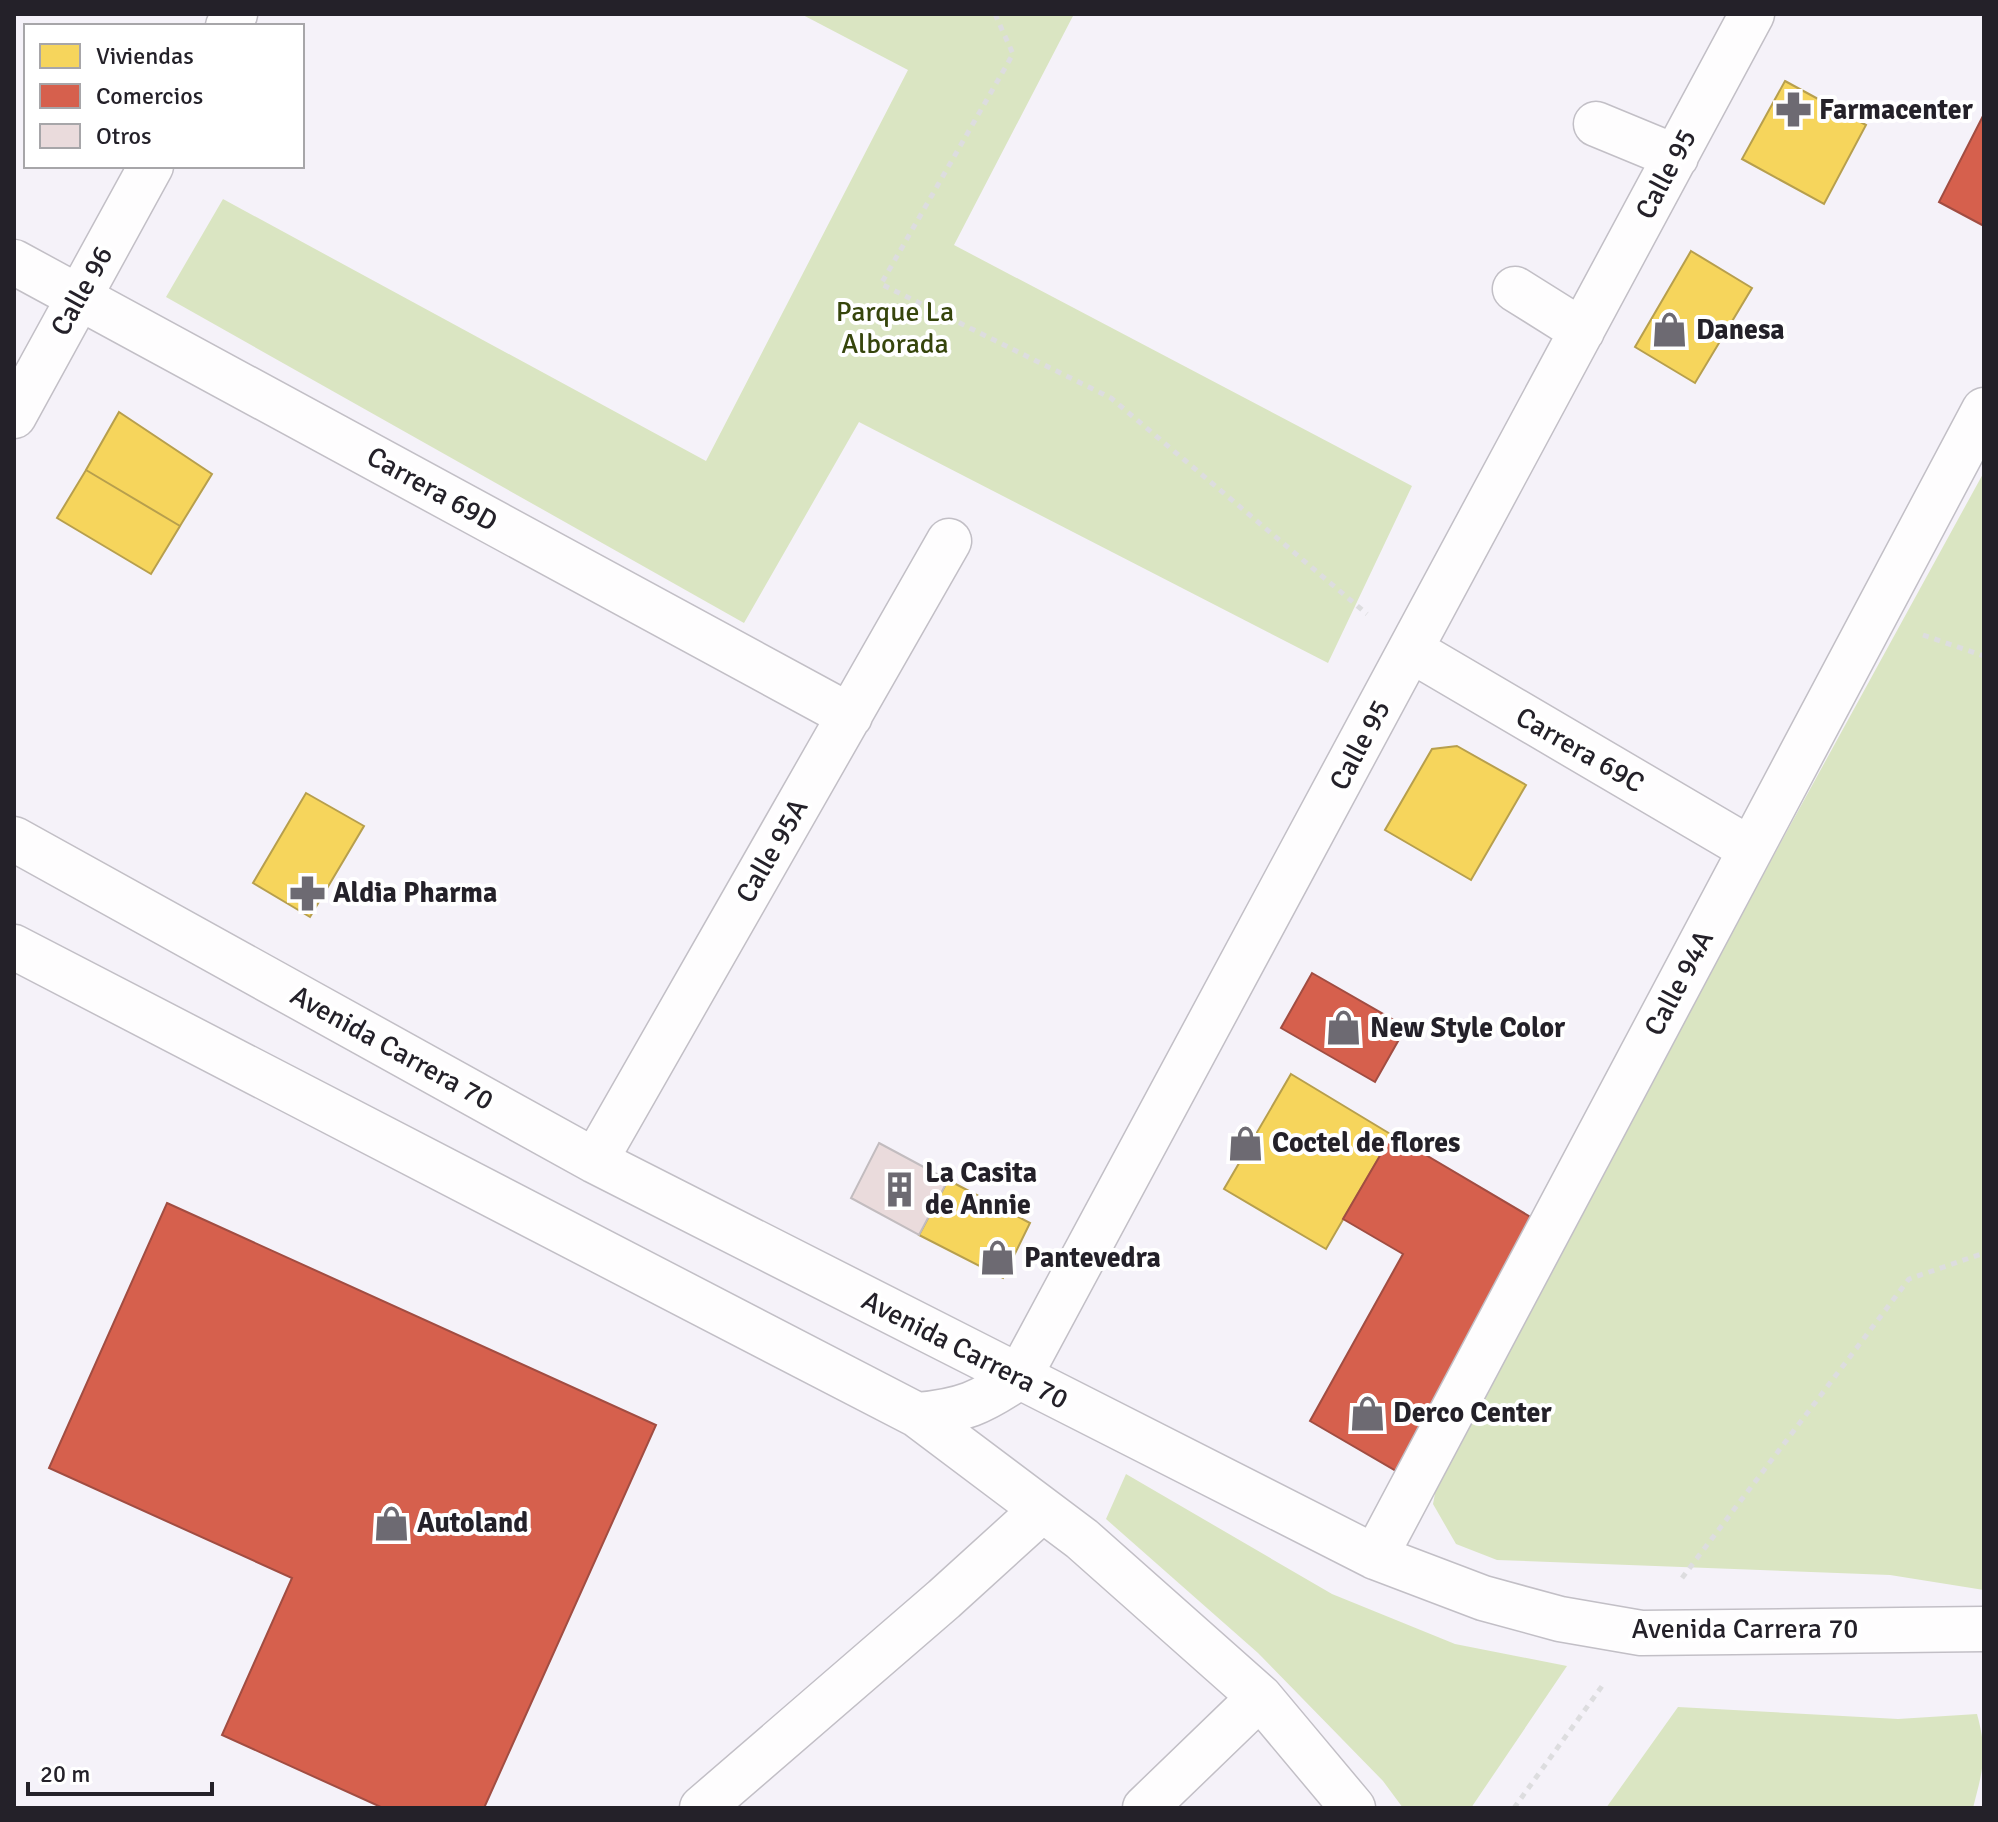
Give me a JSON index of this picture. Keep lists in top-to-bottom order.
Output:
{
  "streets": {
    "street": [
      "Calle 95",
      "Calle 96",
      "Carrera 69D",
      "Carrera 69C",
      "Calle 95A",
      "Calle 94A",
      "Avenida Carrera 70"
    ]
  },
  "crossings": [
    ["Calle 95", "Carrera 69C"],
    ["Calle 95", "Avenida Carrera 70"],
    ["Calle 96", "Carrera 69D"],
    ["Carrera 69D", "Calle 95A"],
    ["Carrera 69C", "Calle 94A"],
    ["Calle 95A", "Avenida Carrera 70"],
    ["Calle 94A", "Avenida Carrera 70"]
  ],
  "parks": ["Parque La Alborada"],
  "places": {
    "pharmacy": ["Farmacenter", "Aldia Pharma"],
    "shop": [
      "Danesa",
      "New Style Color",
      "Coctel de flores",
      "Pantevedra",
      "Derco Center",
      "Autoland"
    ],
    "building": ["La Casita de Annie"]
  },
  "legend": ["Viviendas", "Comercios", "Otros"],
  "scale_bar": "20 m"
}
